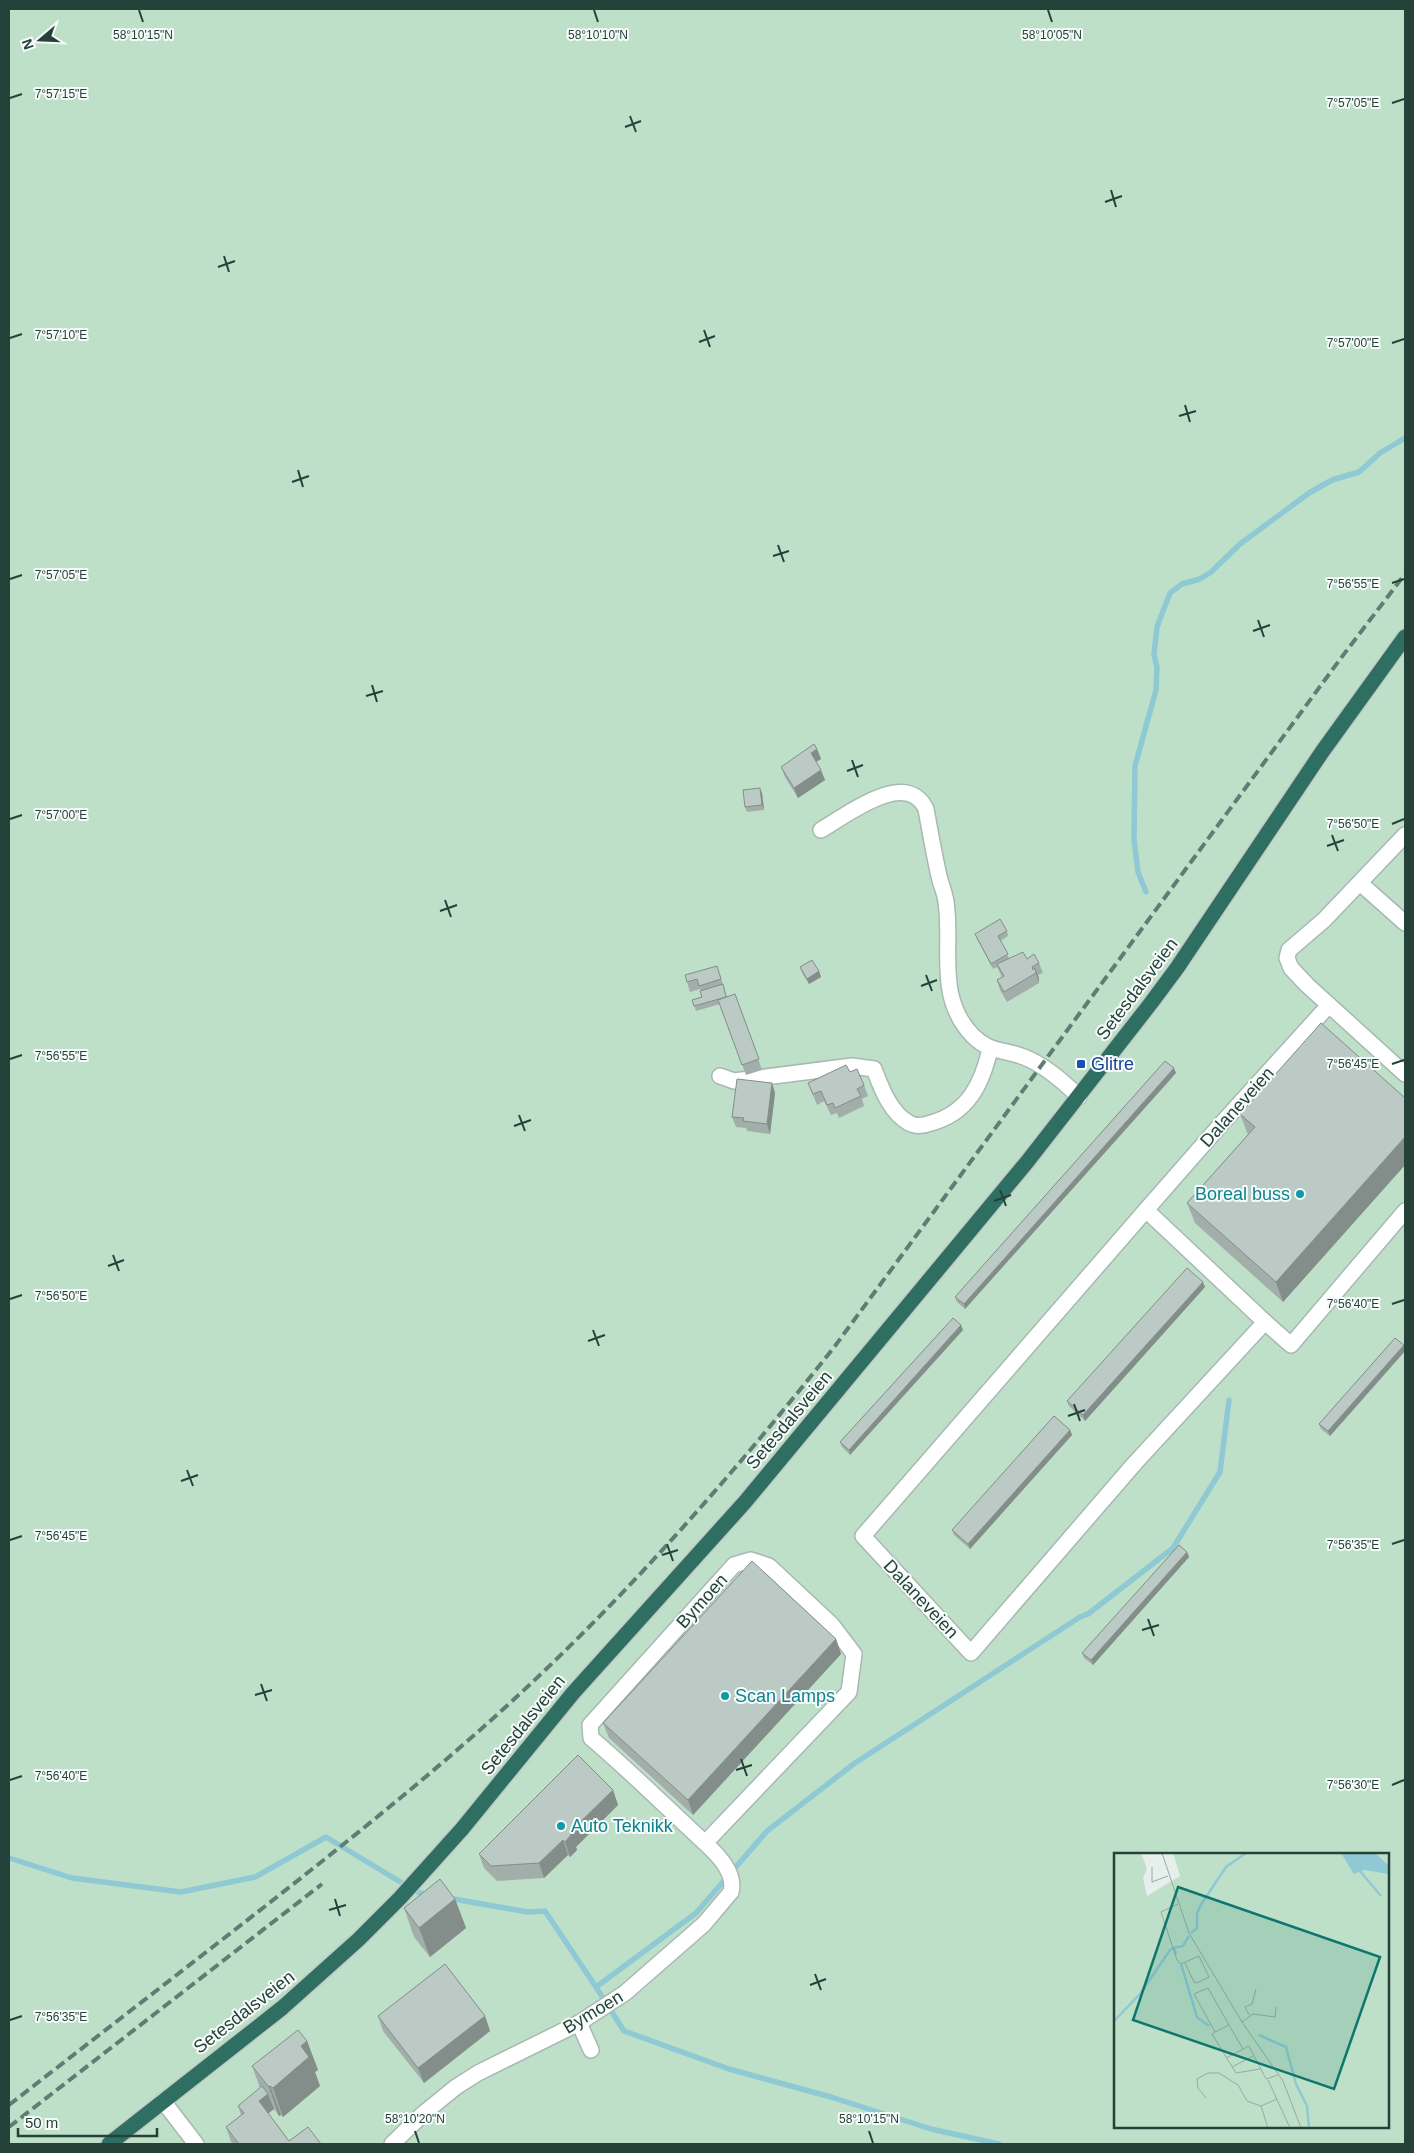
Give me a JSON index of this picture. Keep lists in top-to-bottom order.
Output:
{
  "streets": {
    "highway": ["Setesdalsveien"],
    "lane": ["Dalaneveien", "Bymoen"]
  },
  "places": {
    "transit": ["Glitre"],
    "other": ["Boreal buss", "Scan Lamps", "Auto Teknikk"]
  },
  "scale_bar": "50 m",
  "north": "left",
  "coordinates": [
    "58°10'15\"N",
    "58°10'10\"N",
    "58°10'05\"N",
    "7°57'15\"E",
    "7°57'05\"E",
    "7°57'10\"E",
    "7°57'00\"E",
    "7°56'55\"E",
    "7°56'50\"E",
    "7°56'45\"E",
    "7°56'40\"E",
    "7°56'35\"E",
    "7°56'30\"E",
    "58°10'20\"N"
  ]
}
